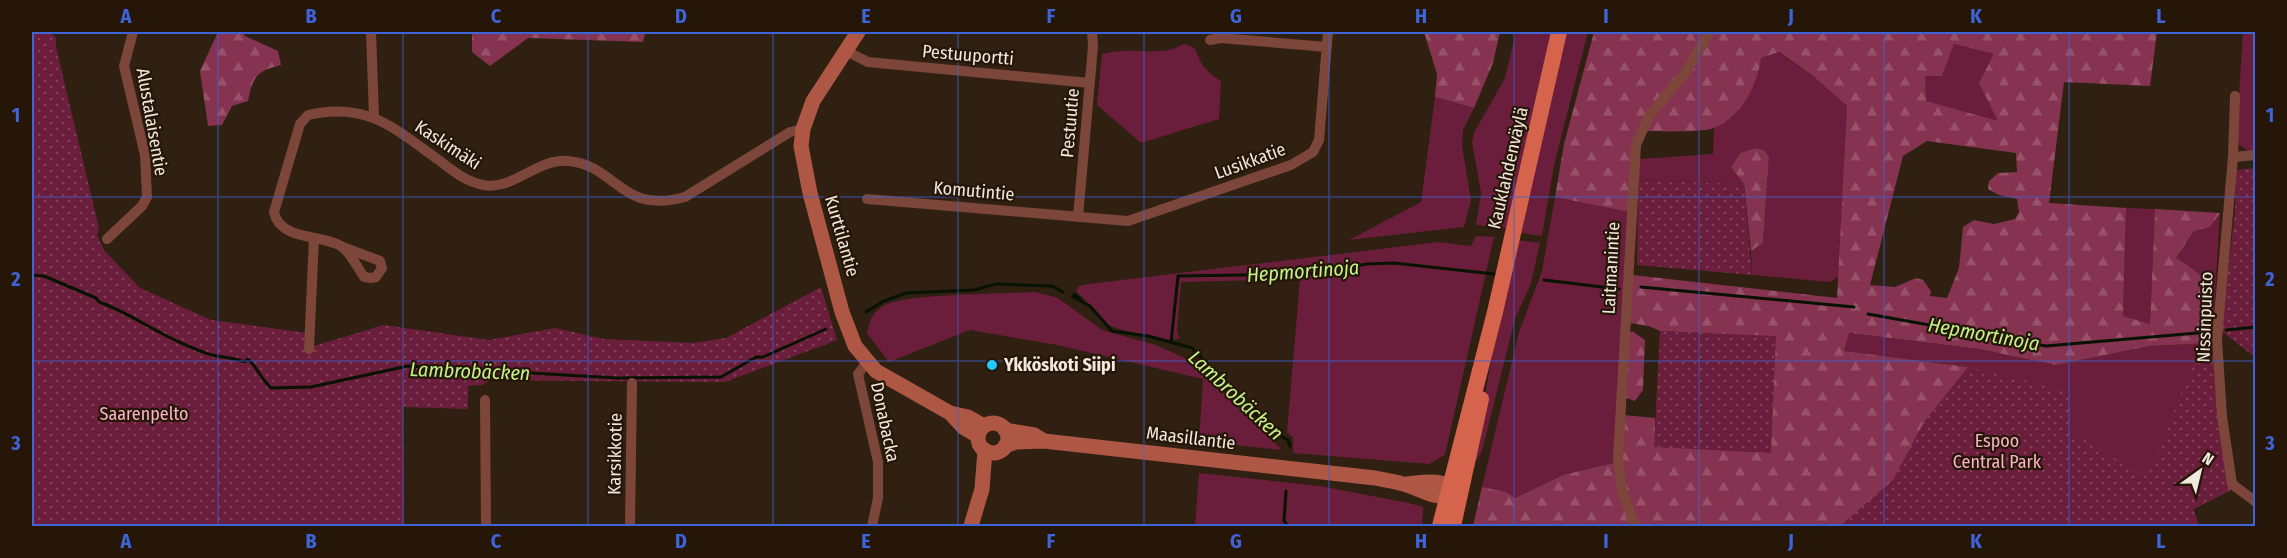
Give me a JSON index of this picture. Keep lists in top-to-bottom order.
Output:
{
  "streets": {
    "main road": ["Kauklahdenväylä"],
    "street": [
      "Pestuuportti",
      "Alustalaisentie",
      "Pestuutie",
      "Kaskimäki",
      "Lusikkatie",
      "Komutintie",
      "Kurttilantie",
      "Laitmanintie",
      "Nissinpuisto",
      "Donabacka",
      "Maasillantie",
      "Karsikkotie"
    ]
  },
  "crossings": [
    ["Pestuuportti", "Pestuutie"],
    ["Pestuuportti", "Kurttilantie"],
    ["Pestuutie", "Lusikkatie"],
    ["Pestuutie", "Komutintie"],
    ["Kaskimäki", "Kurttilantie"],
    ["Lusikkatie", "Komutintie"],
    ["Kauklahdenväylä", "Maasillantie"],
    ["Kurttilantie", "Donabacka"],
    ["Kurttilantie", "Maasillantie"]
  ],
  "water": ["Hepmortinoja", "Lambrobäcken"],
  "parks": ["Saarenpelto", "Espoo Central Park"],
  "places": ["Ykköskoti Siipi"],
  "north": "top right",
  "grid": {
    "columns": [
      "A",
      "B",
      "C",
      "D",
      "E",
      "F",
      "G",
      "H",
      "I",
      "J",
      "K",
      "L"
    ],
    "rows": ["1", "2", "3"]
  }
}
